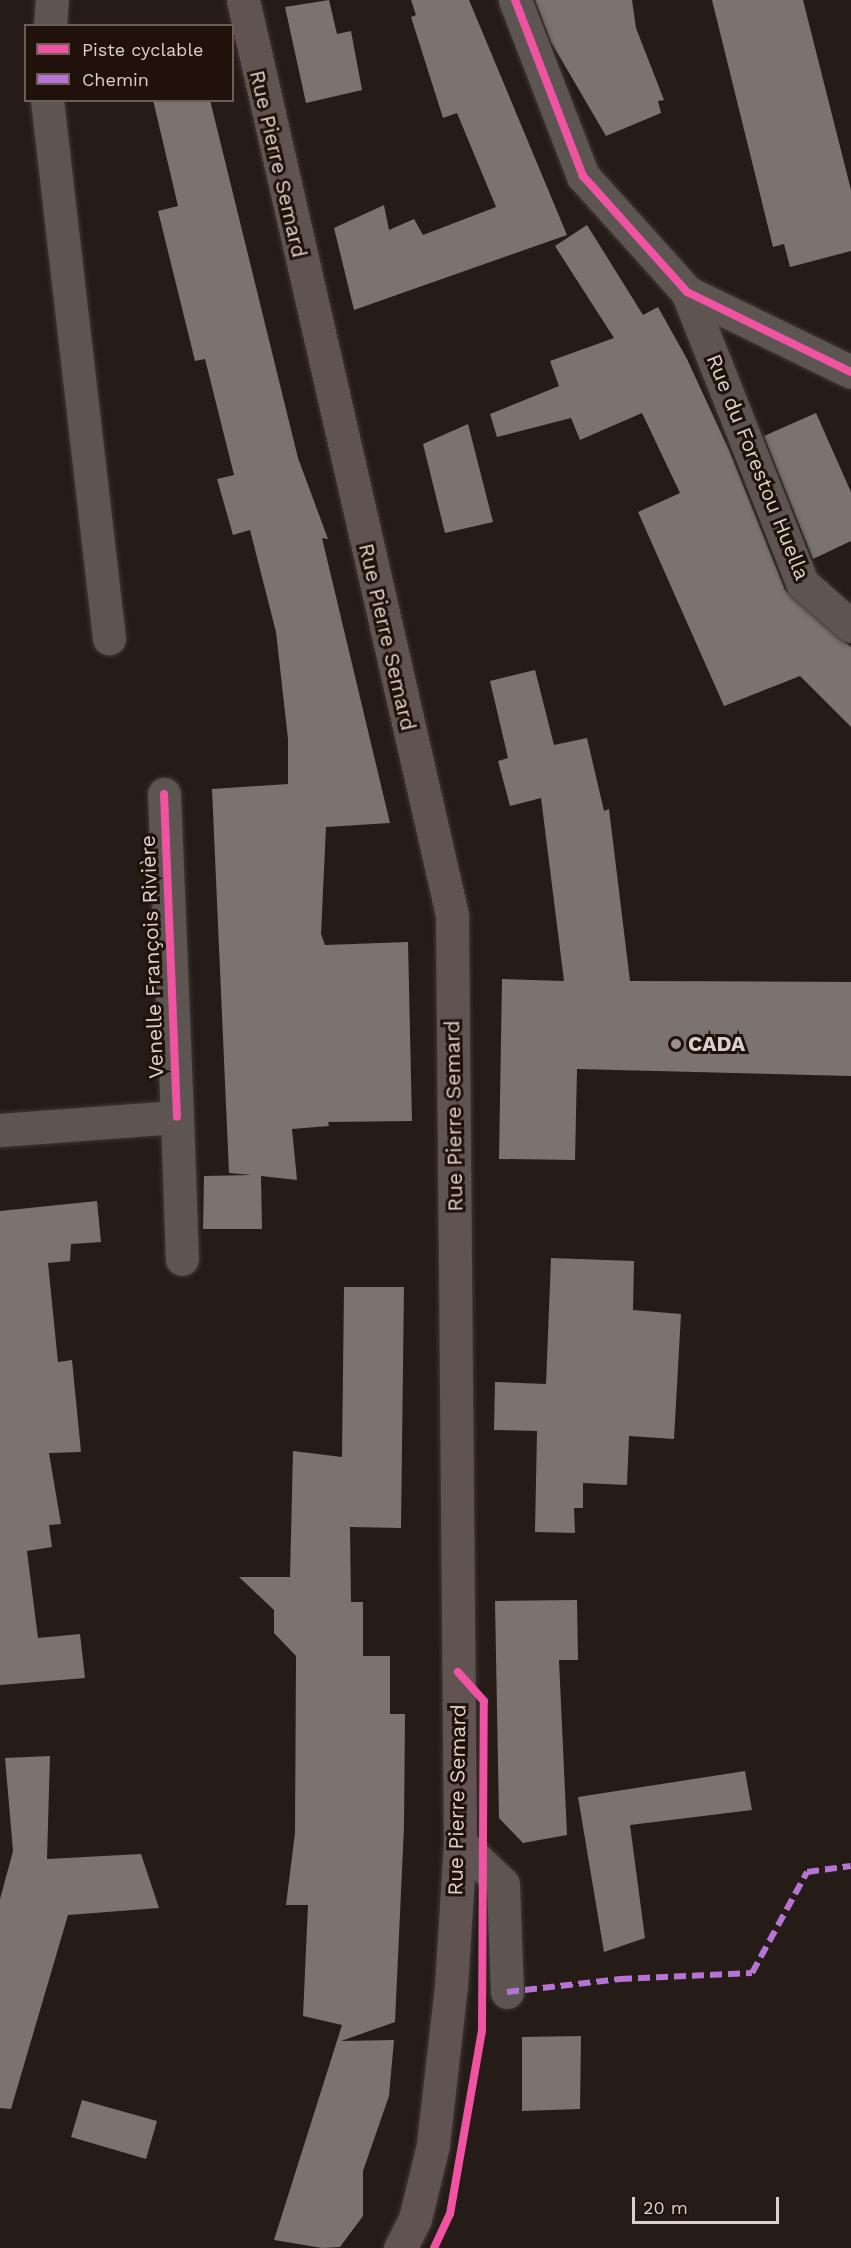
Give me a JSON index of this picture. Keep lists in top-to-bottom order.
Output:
{
  "streets": {
    "main road": ["Rue Pierre Semard"],
    "street": ["Rue du Forestou Huella", "Venelle François Rivière"]
  },
  "places": ["CADA"],
  "legend": ["Piste cyclable", "Chemin"],
  "scale_bar": "20 m"
}
